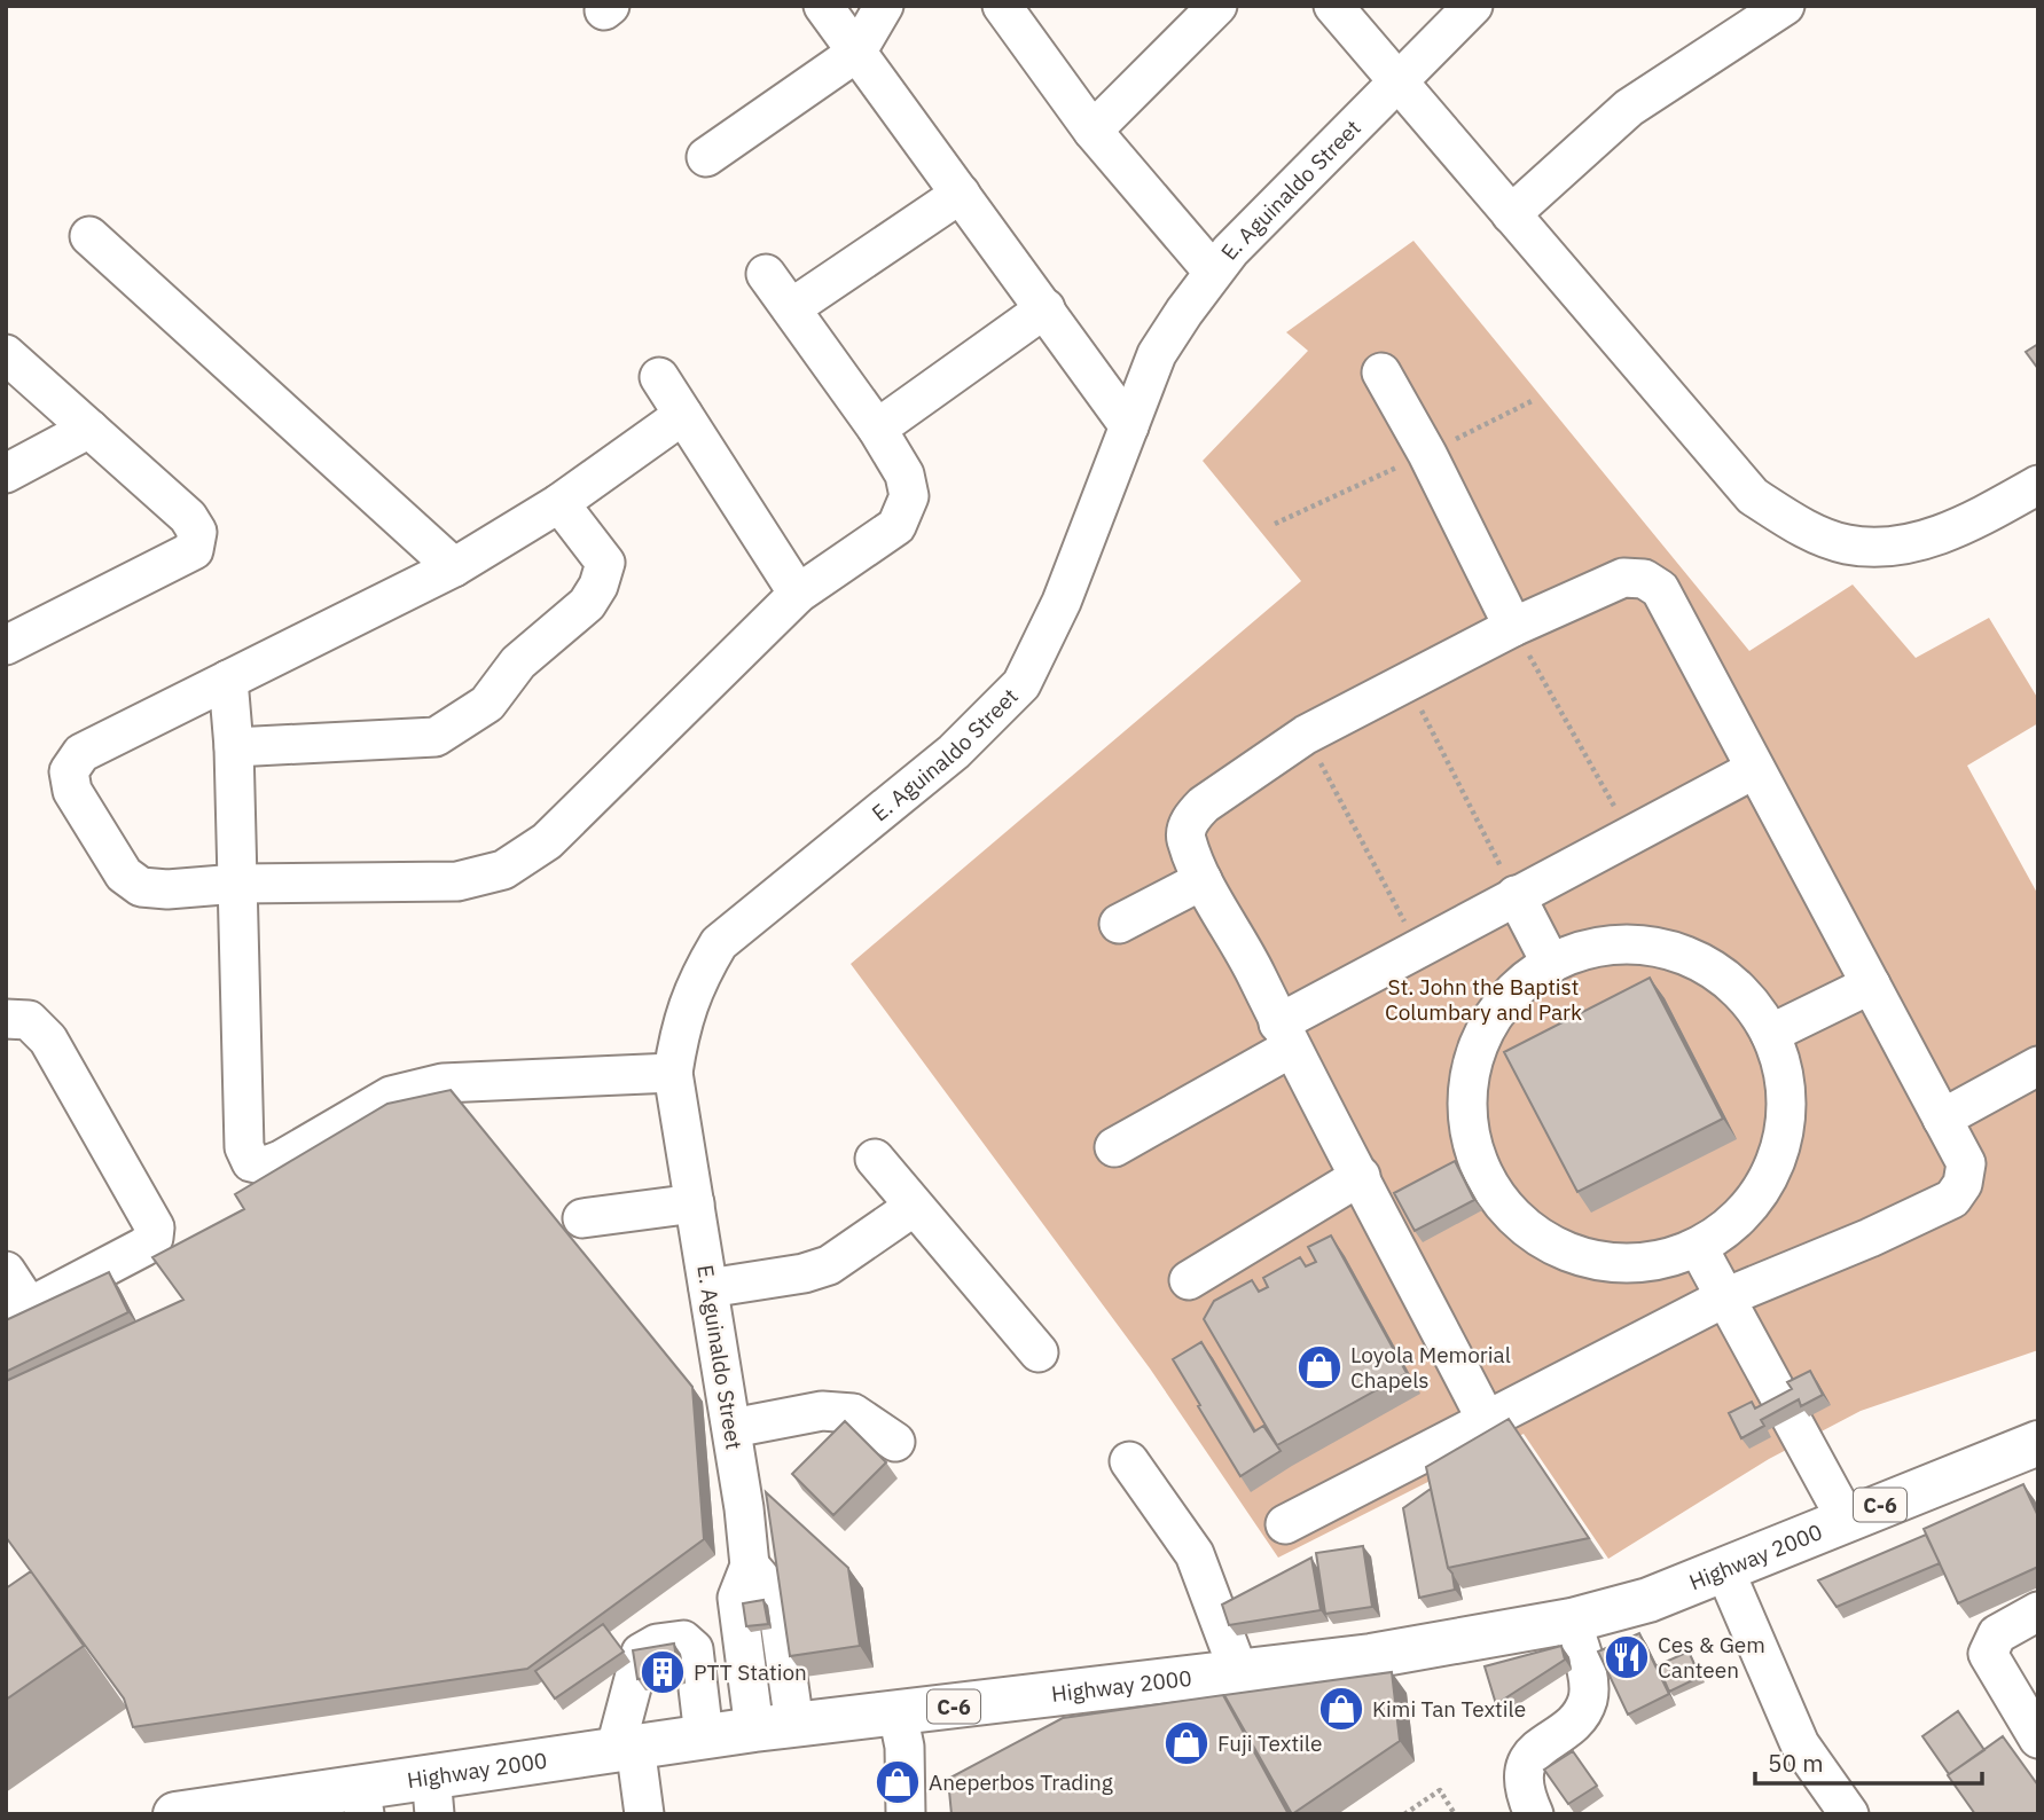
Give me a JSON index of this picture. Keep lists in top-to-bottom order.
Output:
{
  "streets": {
    "main road": ["C-6", "Highway 2000"],
    "street": ["E. Aguinaldo Street"]
  },
  "crossings": [
    ["E. Aguinaldo Street", "Highway 2000"]
  ],
  "parks": ["St. John the Baptist Columbary and Park"],
  "places": {
    "shop": [
      "Loyola Memorial Chapels",
      "Kimi Tan Textile",
      "Fuji Textile",
      "Aneperbos Trading"
    ],
    "restaurant": ["Ces & Gem Canteen"],
    "building": ["PTT Station"]
  },
  "scale_bar": "50 m"
}
